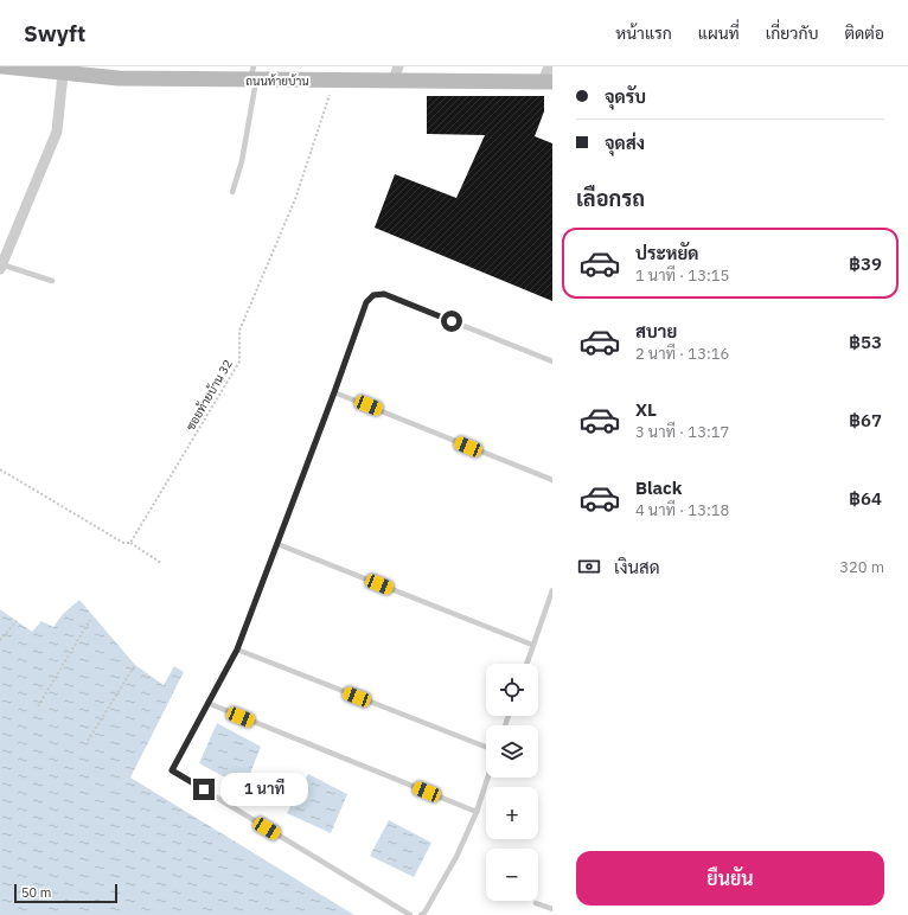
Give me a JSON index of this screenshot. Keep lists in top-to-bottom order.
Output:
{
  "streets": {
    "street": ["ถนนท้ายบ้าน"],
    "path": ["ซอยท้ายบ้าน 32"]
  },
  "scale_bar": "50 m",
  "page": {
    "header": "Swyft",
    "nav": [
      "หน้าแรก",
      "แผนที่",
      "เกี่ยวกับ",
      "ติดต่อ"
    ],
    "banner": ["จุดรับ", "จุดส่ง"],
    "heading": "เลือกรถ",
    "list": [
      {
        "name": "ประหยัด",
        "note": "1 นาที · 13:15",
        "value": "฿39"
      },
      {
        "name": "สบาย",
        "note": "2 นาที · 13:16",
        "value": "฿53"
      },
      {
        "name": "XL",
        "note": "3 นาที · 13:17",
        "value": "฿67"
      },
      {
        "name": "Black",
        "note": "4 นาที · 13:18",
        "value": "฿64"
      }
    ],
    "pay": ["เงินสด", "320 m"],
    "map_buttons": ["+", "−"],
    "bubble": "1 นาที",
    "buttons": "ยืนยัน",
    "scale": "50 m"
  }
}
